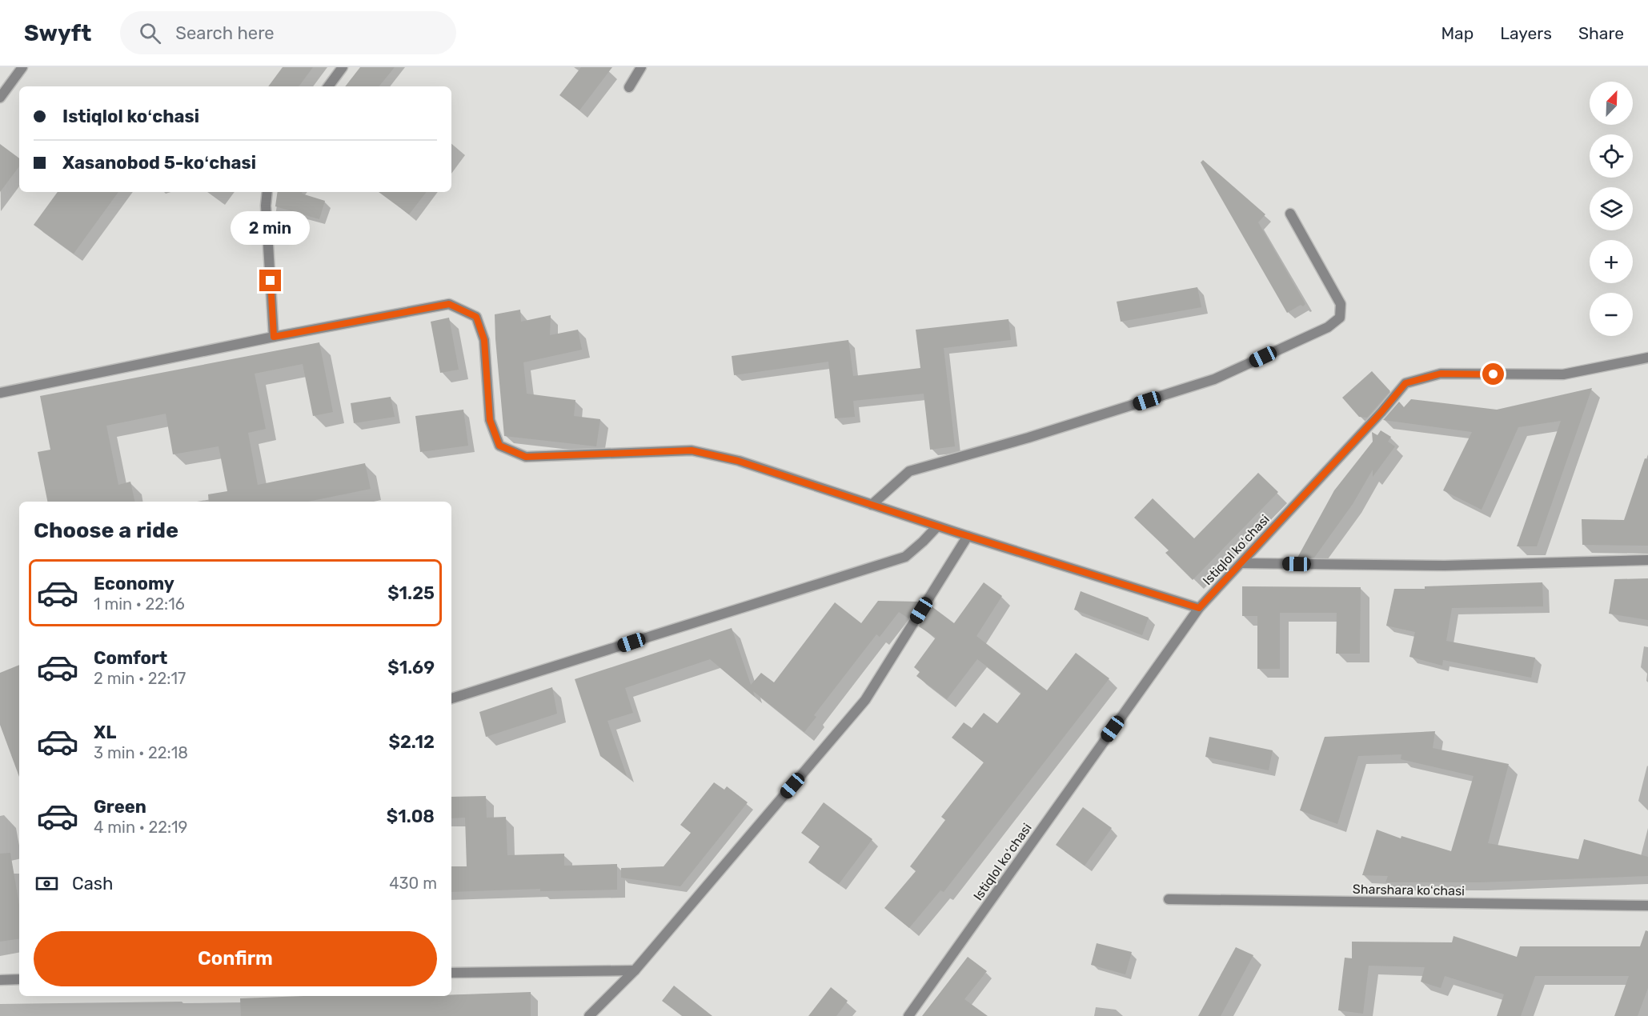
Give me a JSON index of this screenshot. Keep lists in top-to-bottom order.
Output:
{
  "streets": {
    "street": ["Istiqlol koʻchasi", "Sharshara koʻchasi"]
  },
  "north": "top right",
  "page": {
    "header": "Swyft",
    "search": "Search here",
    "nav": ["Map", "Layers", "Share"],
    "map_buttons": ["+", "−"],
    "banner": ["Istiqlol koʻchasi", "Xasanobod 5-koʻchasi"],
    "bubble": "2 min",
    "heading": "Choose a ride",
    "list": [
      {
        "name": "Economy",
        "note": "1 min · 22:16",
        "value": "$1.25"
      },
      {
        "name": "Comfort",
        "note": "2 min · 22:17",
        "value": "$1.69"
      },
      {
        "name": "XL",
        "note": "3 min · 22:18",
        "value": "$2.12"
      },
      {
        "name": "Green",
        "note": "4 min · 22:19",
        "value": "$1.08"
      }
    ],
    "pay": ["Cash", "430 m"],
    "buttons": "Confirm"
  }
}
